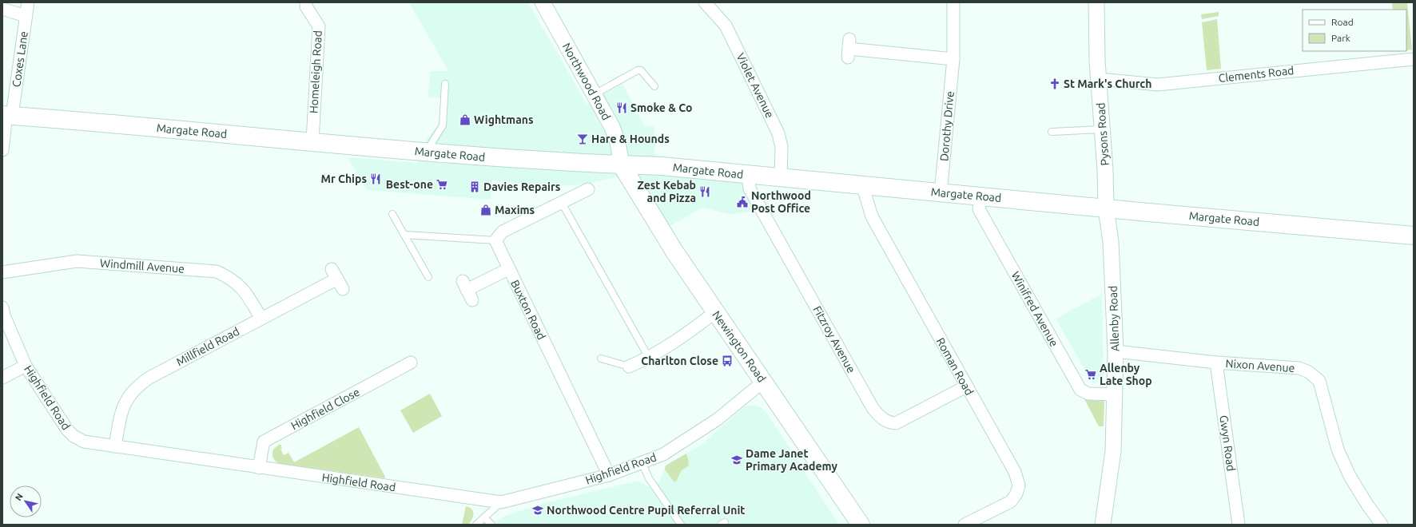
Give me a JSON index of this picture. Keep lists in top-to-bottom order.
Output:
{
  "streets": {
    "main road": ["Margate Road", "Newington Road"],
    "street": [
      "Coxes Lane",
      "Homeleigh Road",
      "Clements Road",
      "Northwood Road",
      "Violet Avenue",
      "Dorothy Drive",
      "Pysons Road",
      "Windmill Avenue",
      "Winifred Avenue",
      "Buxton Road",
      "Allenby Road",
      "Fitzroy Avenue",
      "Millfield Road",
      "Nixon Avenue",
      "Roman Road",
      "Highfield Road",
      "Highfield Close",
      "Gwyn Road"
    ]
  },
  "crossings": [
    ["Coxes Lane", "Margate Road"],
    ["Homeleigh Road", "Margate Road"],
    ["Clements Road", "Pysons Road"],
    ["Northwood Road", "Margate Road"],
    ["Northwood Road", "Newington Road"],
    ["Violet Avenue", "Margate Road"],
    ["Dorothy Drive", "Margate Road"],
    ["Margate Road", "Pysons Road"],
    ["Margate Road", "Winifred Avenue"],
    ["Margate Road", "Allenby Road"],
    ["Margate Road", "Fitzroy Avenue"],
    ["Margate Road", "Newington Road"],
    ["Margate Road", "Roman Road"],
    ["Pysons Road", "Allenby Road"],
    ["Windmill Avenue", "Millfield Road"],
    ["Winifred Avenue", "Allenby Road"],
    ["Buxton Road", "Highfield Road"],
    ["Allenby Road", "Nixon Avenue"],
    ["Fitzroy Avenue", "Roman Road"],
    ["Millfield Road", "Highfield Road"],
    ["Newington Road", "Highfield Road"],
    ["Nixon Avenue", "Gwyn Road"],
    ["Highfield Road", "Highfield Close"]
  ],
  "places": {
    "church": ["St Mark's Church"],
    "restaurant": ["Smoke & Co", "Mr Chips", "Zest Kebab and Pizza"],
    "shop": ["Wightmans", "Maxims"],
    "bar": ["Hare & Hounds"],
    "supermarket": ["Best-one", "Allenby Late Shop"],
    "building": ["Davies Repairs"],
    "public building": ["Northwood Post Office"],
    "bus stop": ["Charlton Close"],
    "school or university": ["Dame Janet Primary Academy", "Northwood Centre Pupil Referral Unit"]
  },
  "legend": ["Road", "Park"],
  "north": "top left"
}
